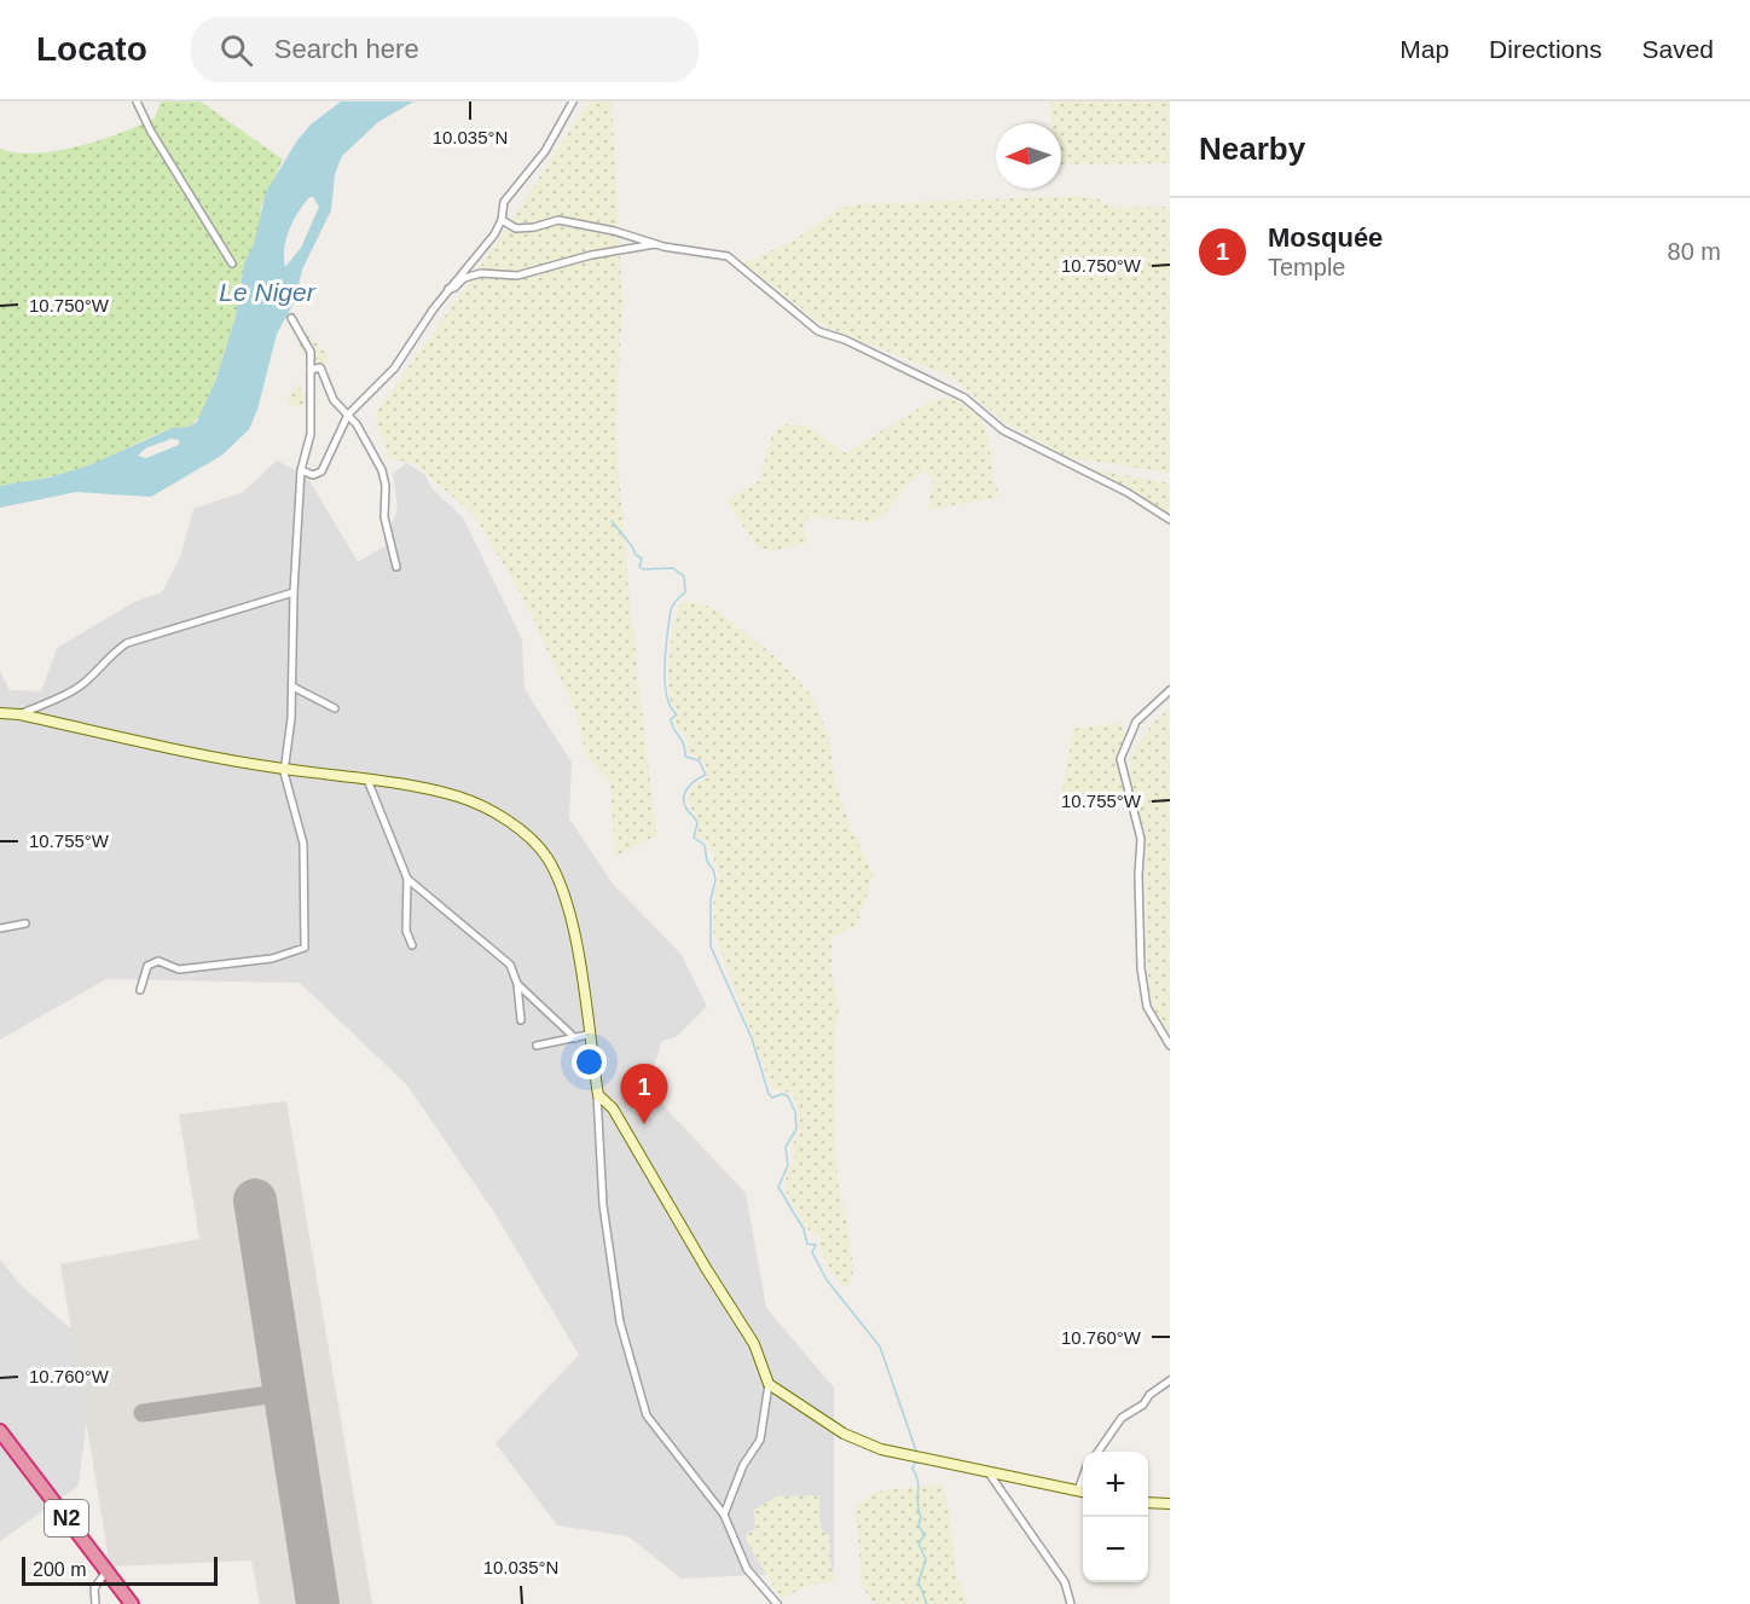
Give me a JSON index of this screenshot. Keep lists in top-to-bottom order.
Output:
{
  "streets": {
    "highway": ["N2"]
  },
  "water": ["Le Niger"],
  "scale_bar": "200 m",
  "north": "left",
  "page": {
    "header": "Locato",
    "search": "Search here",
    "nav": ["Map", "Directions", "Saved"],
    "heading": "Nearby",
    "list": [
      {
        "mark": "1",
        "name": "Mosquée",
        "note": "Temple",
        "value": "80 m"
      }
    ],
    "pins": "1",
    "map_buttons": ["+", "−"],
    "scale": "200 m"
  },
  "coordinates": [
    "10.035°N",
    "10.750°W",
    "10.755°W",
    "10.760°W"
  ]
}
